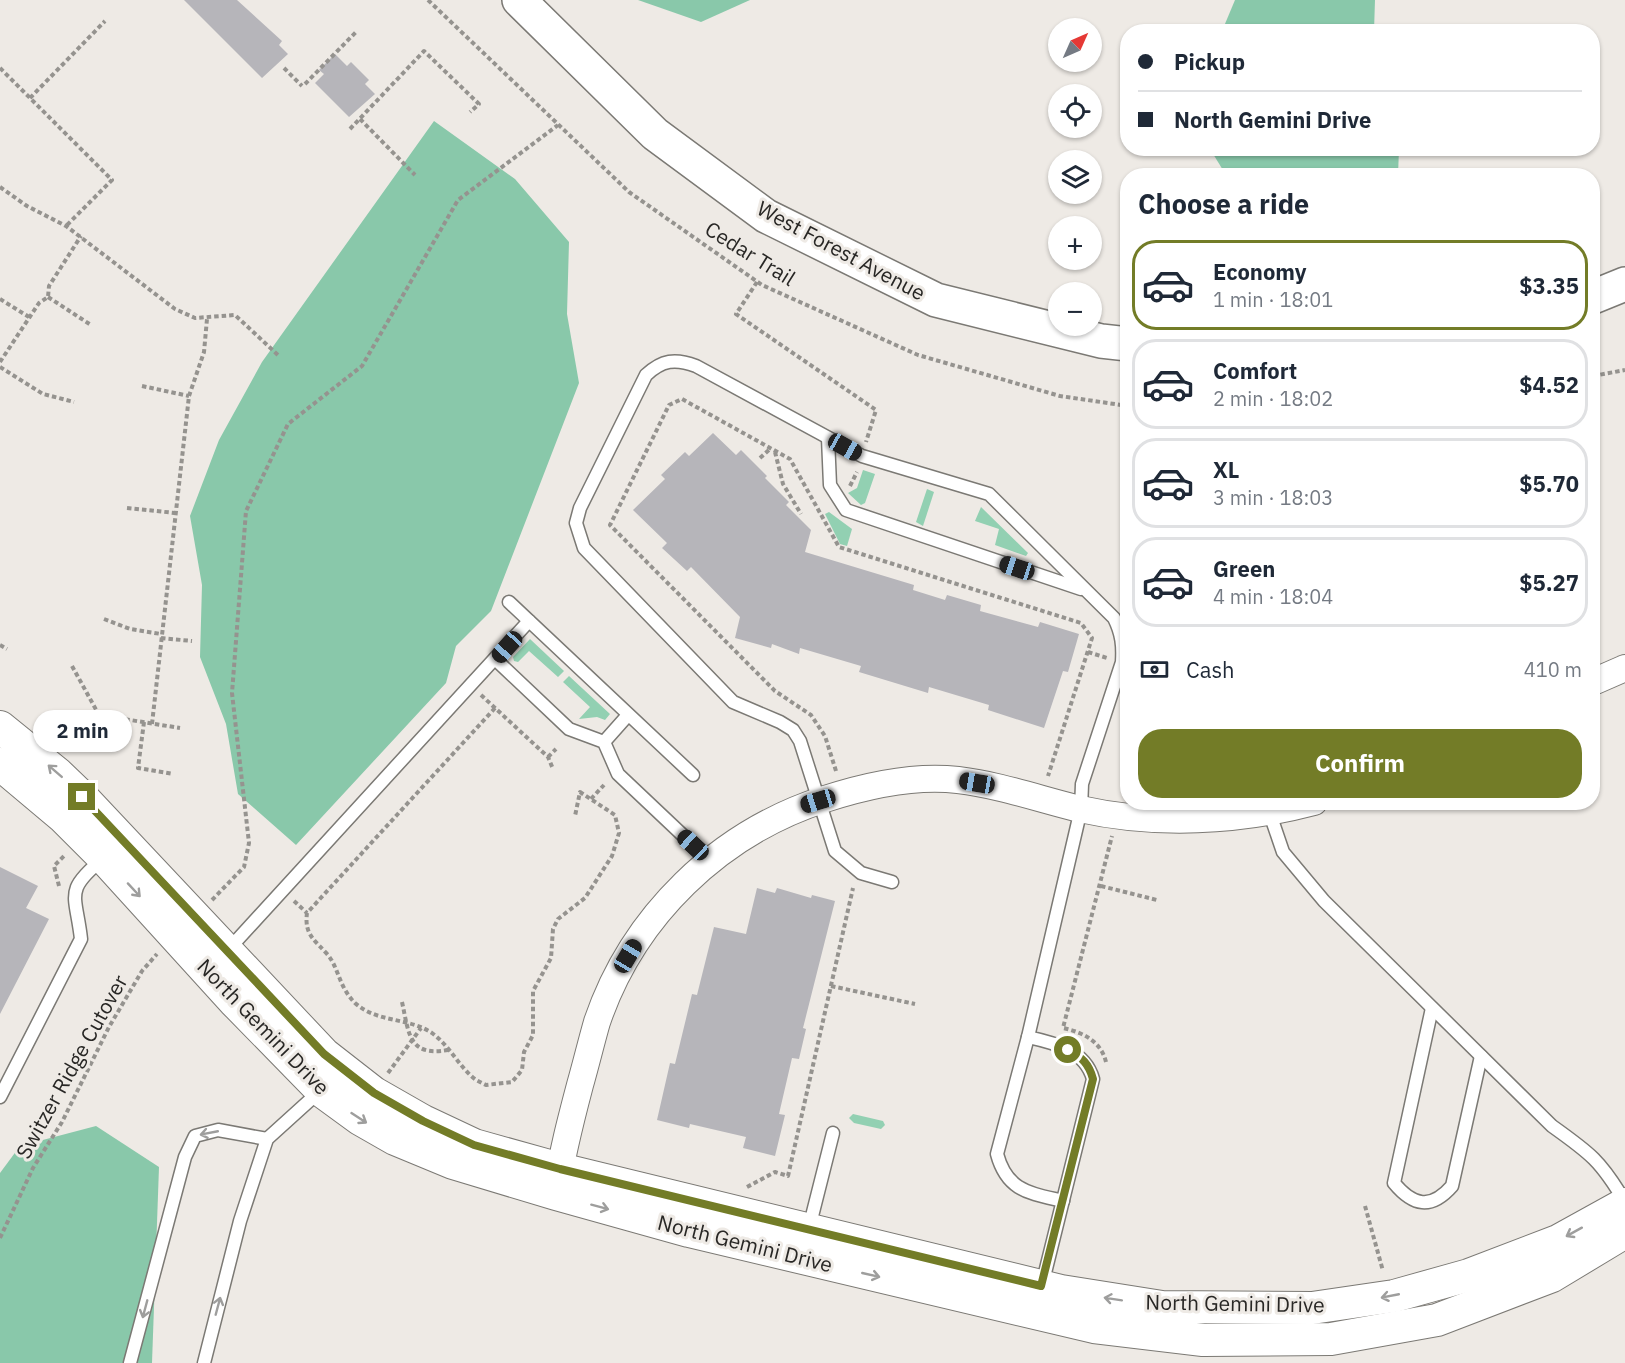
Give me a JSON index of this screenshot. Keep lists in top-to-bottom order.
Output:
{
  "streets": {
    "main road": ["West Forest Avenue"],
    "street": ["North Gemini Drive"],
    "path": ["Cedar Trail", "Switzer Ridge Cutover"]
  },
  "north": "top right",
  "page": {
    "map_buttons": ["+", "−"],
    "banner": ["Pickup", "North Gemini Drive"],
    "heading": "Choose a ride",
    "list": [
      {
        "name": "Economy",
        "note": "1 min · 18:01",
        "value": "$3.35"
      },
      {
        "name": "Comfort",
        "note": "2 min · 18:02",
        "value": "$4.52"
      },
      {
        "name": "XL",
        "note": "3 min · 18:03",
        "value": "$5.70"
      },
      {
        "name": "Green",
        "note": "4 min · 18:04",
        "value": "$5.27"
      }
    ],
    "pay": ["Cash", "410 m"],
    "bubble": "2 min",
    "buttons": "Confirm"
  }
}
